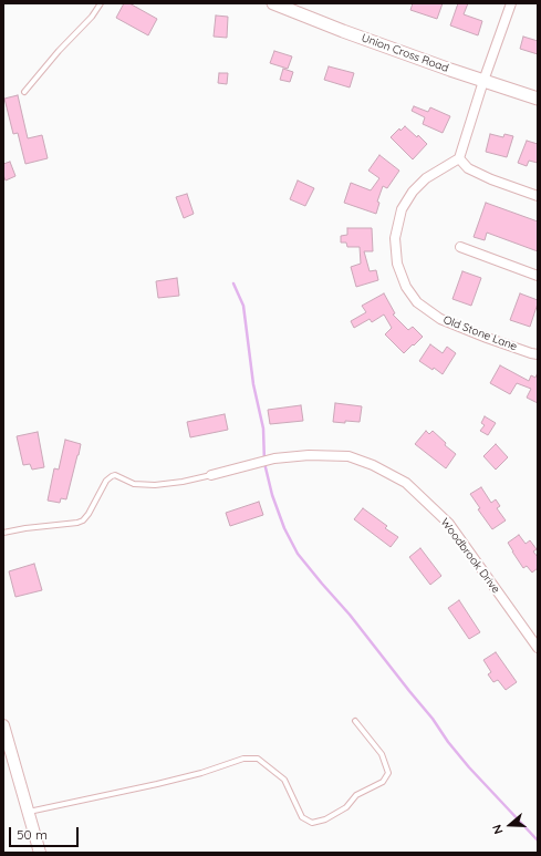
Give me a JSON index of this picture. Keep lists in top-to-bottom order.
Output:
{
  "streets": {
    "main road": ["Union Cross Road"],
    "street": ["Old Stone Lane", "Woodbrook Drive"]
  },
  "scale_bar": "50 m",
  "north": "left"
}
